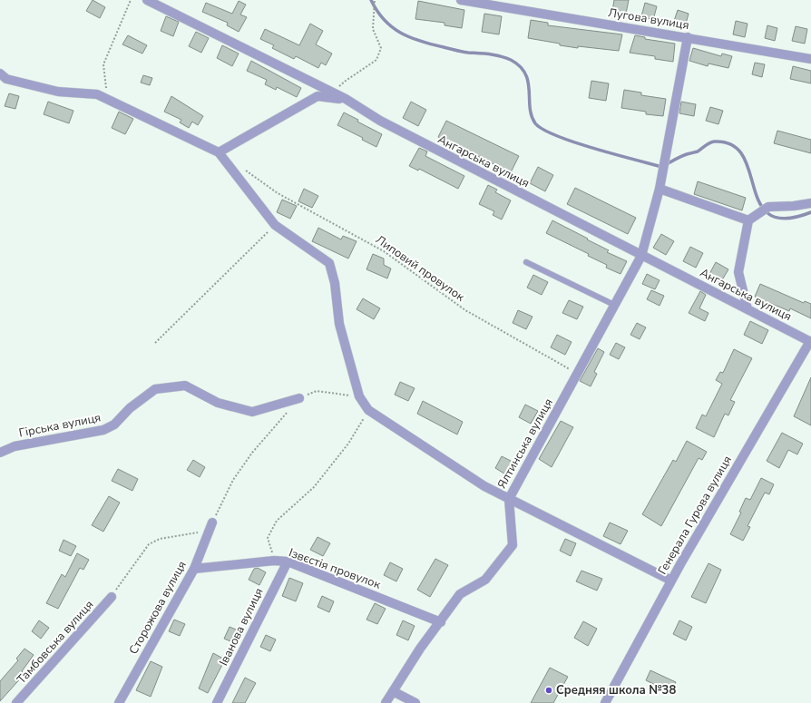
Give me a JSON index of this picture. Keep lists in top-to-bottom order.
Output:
{
  "streets": {
    "street": [
      "Лугова вулиця",
      "Ангарська вулиця",
      "Гірська вулиця",
      "Ялтинська вулиця",
      "Генерала Гурова вулиця",
      "Ізвєстія провулок",
      "Сторожова вулиця",
      "Іванова вулиця",
      "Тамбовська вулиця"
    ],
    "path": ["Липовий провулок"]
  },
  "crossings": [
    ["Лугова вулиця", "Ялтинська вулиця"],
    ["Ангарська вулиця", "Ялтинська вулиця"],
    ["Ангарська вулиця", "Генерала Гурова вулиця"],
    ["Липовий провулок", "Ялтинська вулиця"],
    ["Ялтинська вулиця", "Ізвєстія провулок"],
    ["Ізвєстія провулок", "Сторожова вулиця"],
    ["Ізвєстія провулок", "Іванова вулиця"]
  ],
  "places": ["Средняя школа №38"]
}
